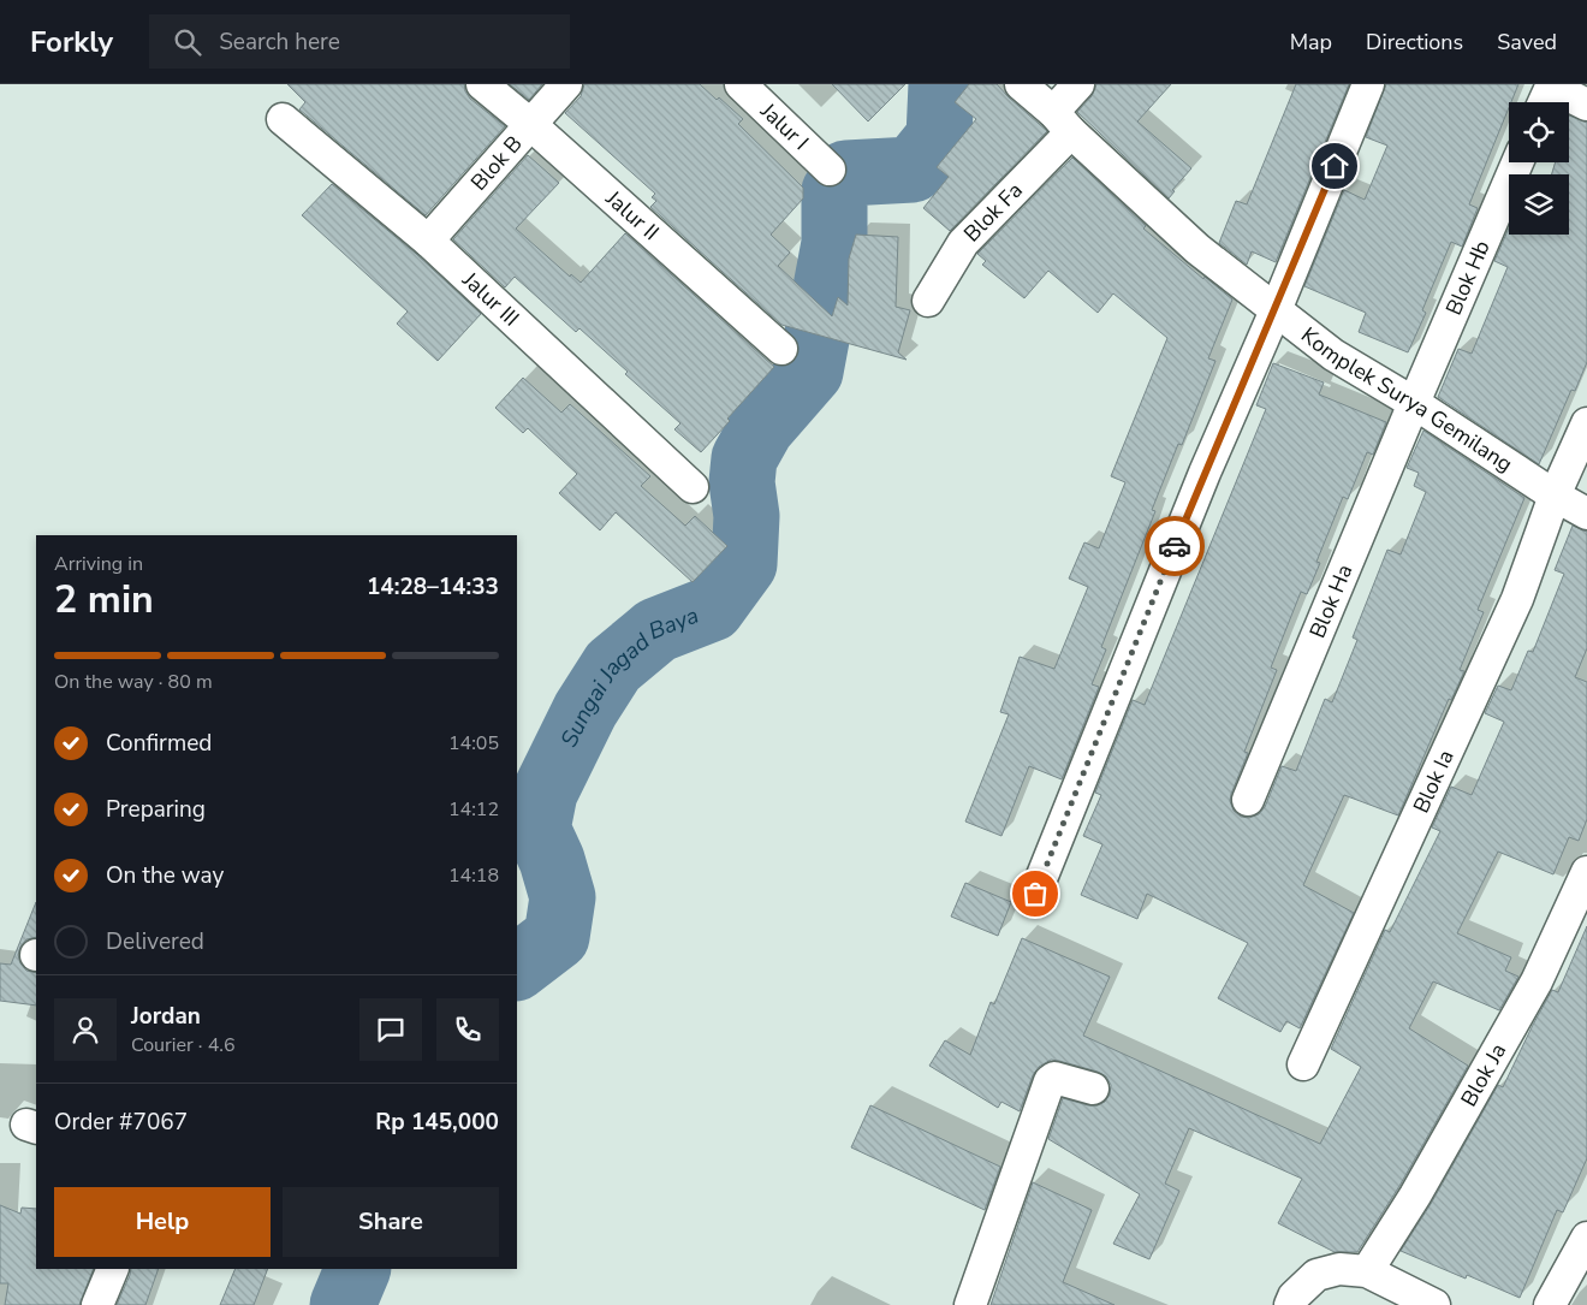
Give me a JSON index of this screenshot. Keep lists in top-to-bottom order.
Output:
{
  "streets": {
    "street": [
      "Jalur I",
      "Blok B",
      "Blok Fa",
      "Jalur II",
      "Blok Hb",
      "Jalur III",
      "Komplek Surya Gemilang",
      "Blok Ha",
      "Blok Ia",
      "Blok Ja"
    ]
  },
  "crossings": [
    ["Blok B", "Jalur II"],
    ["Blok B", "Jalur III"],
    ["Blok Fa", "Komplek Surya Gemilang"],
    ["Blok Hb", "Komplek Surya Gemilang"],
    ["Blok Hb", "Blok Ha"],
    ["Komplek Surya Gemilang", "Blok Ha"],
    ["Komplek Surya Gemilang", "Blok Ia"]
  ],
  "water": ["Sungai Jagad Baya"],
  "page": {
    "header": "Forkly",
    "search": "Search here",
    "nav": ["Map", "Directions", "Saved"],
    "heading": ["2 min", "Arriving in", "14:28–14:33"],
    "panel": [
      "Jordan",
      "Courier · 4.6",
      "Order #7067",
      "Rp 145,000"
    ],
    "bar": "On the way · 80 m",
    "list": [
      ["Confirmed", "14:05"],
      ["Preparing", "14:12"],
      ["On the way", "14:18"],
      "Delivered"
    ],
    "buttons": ["Help", "Share"]
  }
}
